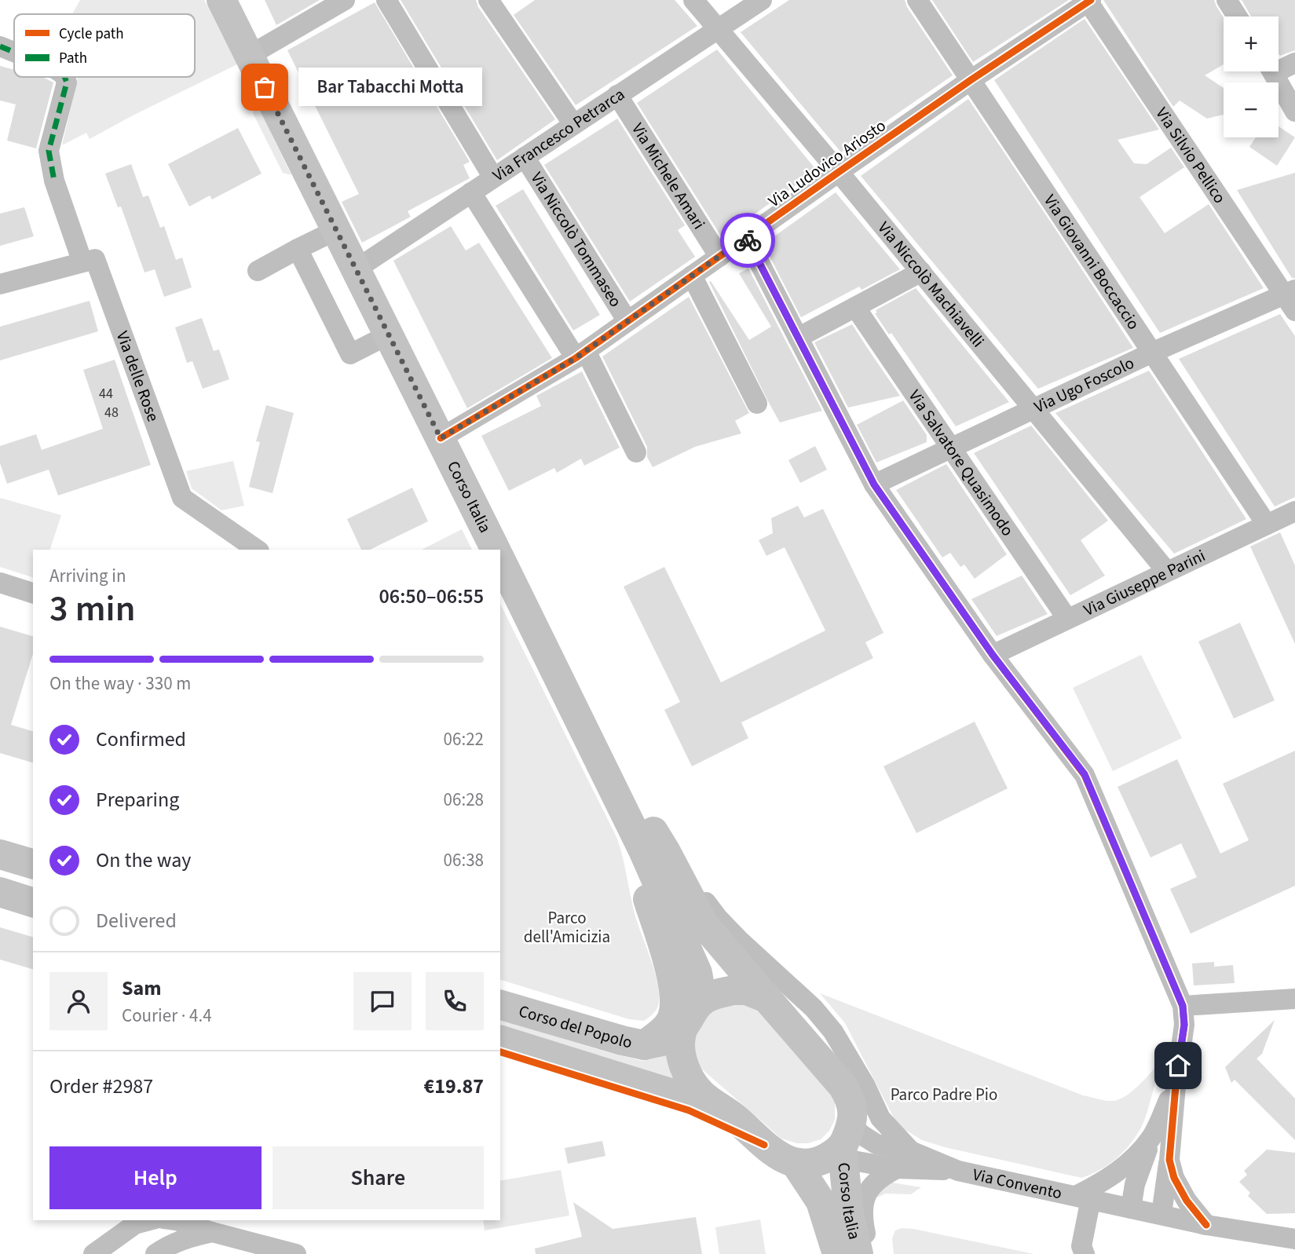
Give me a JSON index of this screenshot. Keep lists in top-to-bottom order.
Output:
{
  "streets": {
    "main road": ["Corso Italia", "Corso del Popolo"],
    "street": [
      "Via Francesco Petrarca",
      "Via Silvio Pellico",
      "Via Ludovico Ariosto",
      "Via Michele Amari",
      "Via Niccolò Tommaseo",
      "Via Giovanni Boccaccio",
      "Via Niccolò Machiavelli",
      "Via delle Rose",
      "Via Ugo Foscolo",
      "Via Salvatore Quasimodo",
      "Via Giuseppe Parini",
      "Via Convento"
    ]
  },
  "crossings": [
    ["Via Francesco Petrarca", "Via Michele Amari"],
    ["Via Francesco Petrarca", "Via Niccolò Tommaseo"],
    ["Via Francesco Petrarca", "Via Niccolò Machiavelli"],
    ["Via Francesco Petrarca", "Corso Italia"],
    ["Via Silvio Pellico", "Via Ludovico Ariosto"],
    ["Via Silvio Pellico", "Via Ugo Foscolo"],
    ["Via Ludovico Ariosto", "Via Michele Amari"],
    ["Via Ludovico Ariosto", "Via Niccolò Tommaseo"],
    ["Via Ludovico Ariosto", "Via Giovanni Boccaccio"],
    ["Via Ludovico Ariosto", "Via Niccolò Machiavelli"],
    ["Via Ludovico Ariosto", "Corso Italia"],
    ["Via Giovanni Boccaccio", "Via Ugo Foscolo"],
    ["Via Giovanni Boccaccio", "Via Giuseppe Parini"],
    ["Via Niccolò Machiavelli", "Via Ugo Foscolo"],
    ["Via Niccolò Machiavelli", "Via Giuseppe Parini"],
    ["Via Ugo Foscolo", "Via Salvatore Quasimodo"],
    ["Via Salvatore Quasimodo", "Via Giuseppe Parini"]
  ],
  "parks": ["Parco dell'Amicizia", "Parco Padre Pio"],
  "places": ["Bar Tabacchi Motta"],
  "house_numbers": ["44", "48"],
  "legend": ["Cycle path", "Path"],
  "page": {
    "map_buttons": ["+", "−"],
    "bubble": "Bar Tabacchi Motta",
    "heading": ["3 min", "Arriving in", "06:50–06:55"],
    "panel": [
      "Sam",
      "Courier · 4.4",
      "Order #2987",
      "€19.87"
    ],
    "bar": "On the way · 330 m",
    "list": [
      ["Confirmed", "06:22"],
      ["Preparing", "06:28"],
      ["On the way", "06:38"],
      "Delivered"
    ],
    "buttons": ["Help", "Share"]
  }
}
